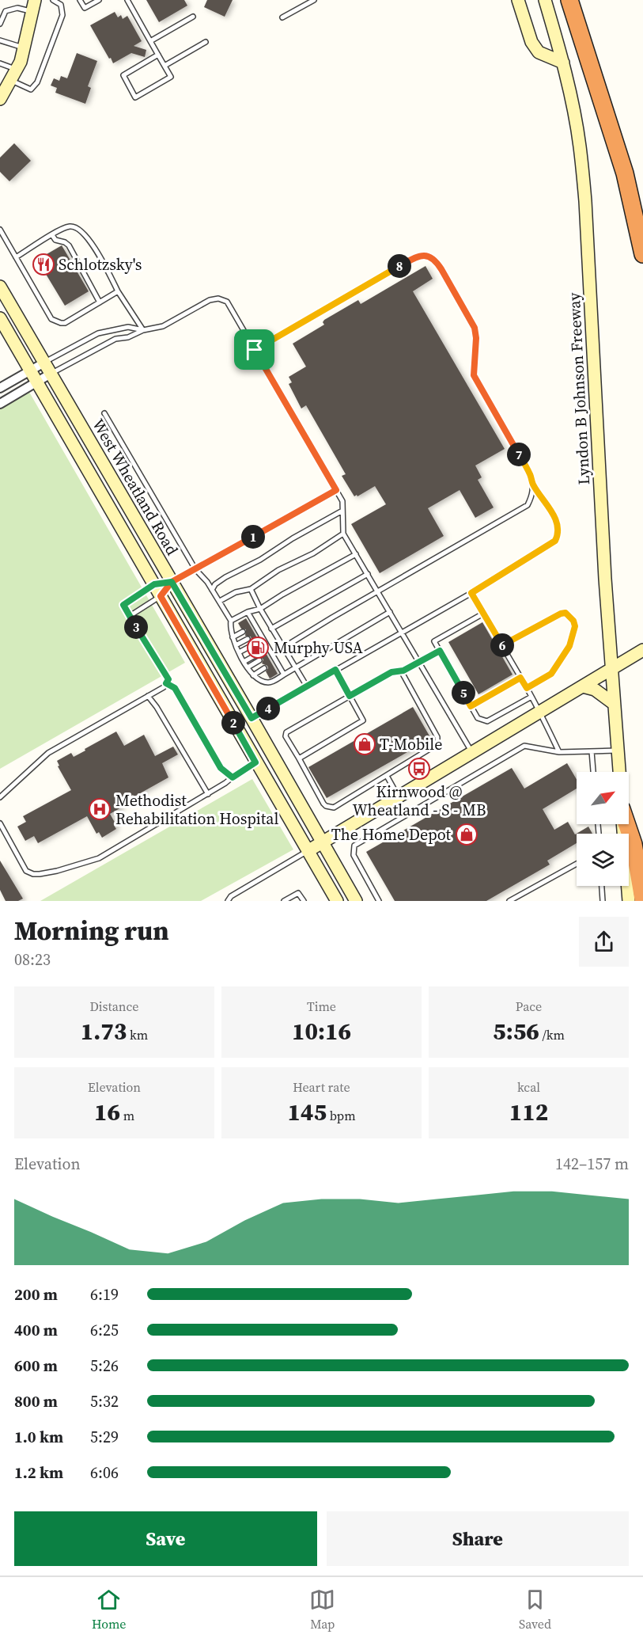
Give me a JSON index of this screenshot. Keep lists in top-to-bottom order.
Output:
{
  "streets": {
    "main road": ["Lyndon B Johnson Freeway", "West Wheatland Road"]
  },
  "places": {
    "restaurant": ["Schlotzsky's"],
    "fuel station": ["Murphy USA"],
    "shop": ["T-Mobile", "The Home Depot"],
    "bus stop": ["Kirnwood @ Wheatland - S - MB"],
    "hospital": ["Methodist Rehabilitation Hospital"]
  },
  "north": "top right",
  "page": {
    "pins": [
      "8",
      "7",
      "1",
      "3",
      "6",
      "5",
      "4",
      "2"
    ],
    "heading": ["Morning run", "08:23"],
    "stats": [
      ["Distance", "1.73 km"],
      ["Time", "10:16"],
      ["Pace", "5:56 /km"],
      ["Elevation", "16 m"],
      ["Heart rate", "145 bpm"],
      ["kcal", "112"]
    ],
    "chart": ["Elevation", "142–157 m"],
    "list": [
      {
        "name": "200 m",
        "note": "6:19"
      },
      {
        "name": "400 m",
        "note": "6:25"
      },
      {
        "name": "600 m",
        "note": "5:26"
      },
      {
        "name": "800 m",
        "note": "5:32"
      },
      {
        "name": "1.0 km",
        "note": "5:29"
      },
      {
        "name": "1.2 km",
        "note": "6:06"
      }
    ],
    "buttons": ["Save", "Share"],
    "tabs": ["Home", "Map", "Saved"]
  }
}
